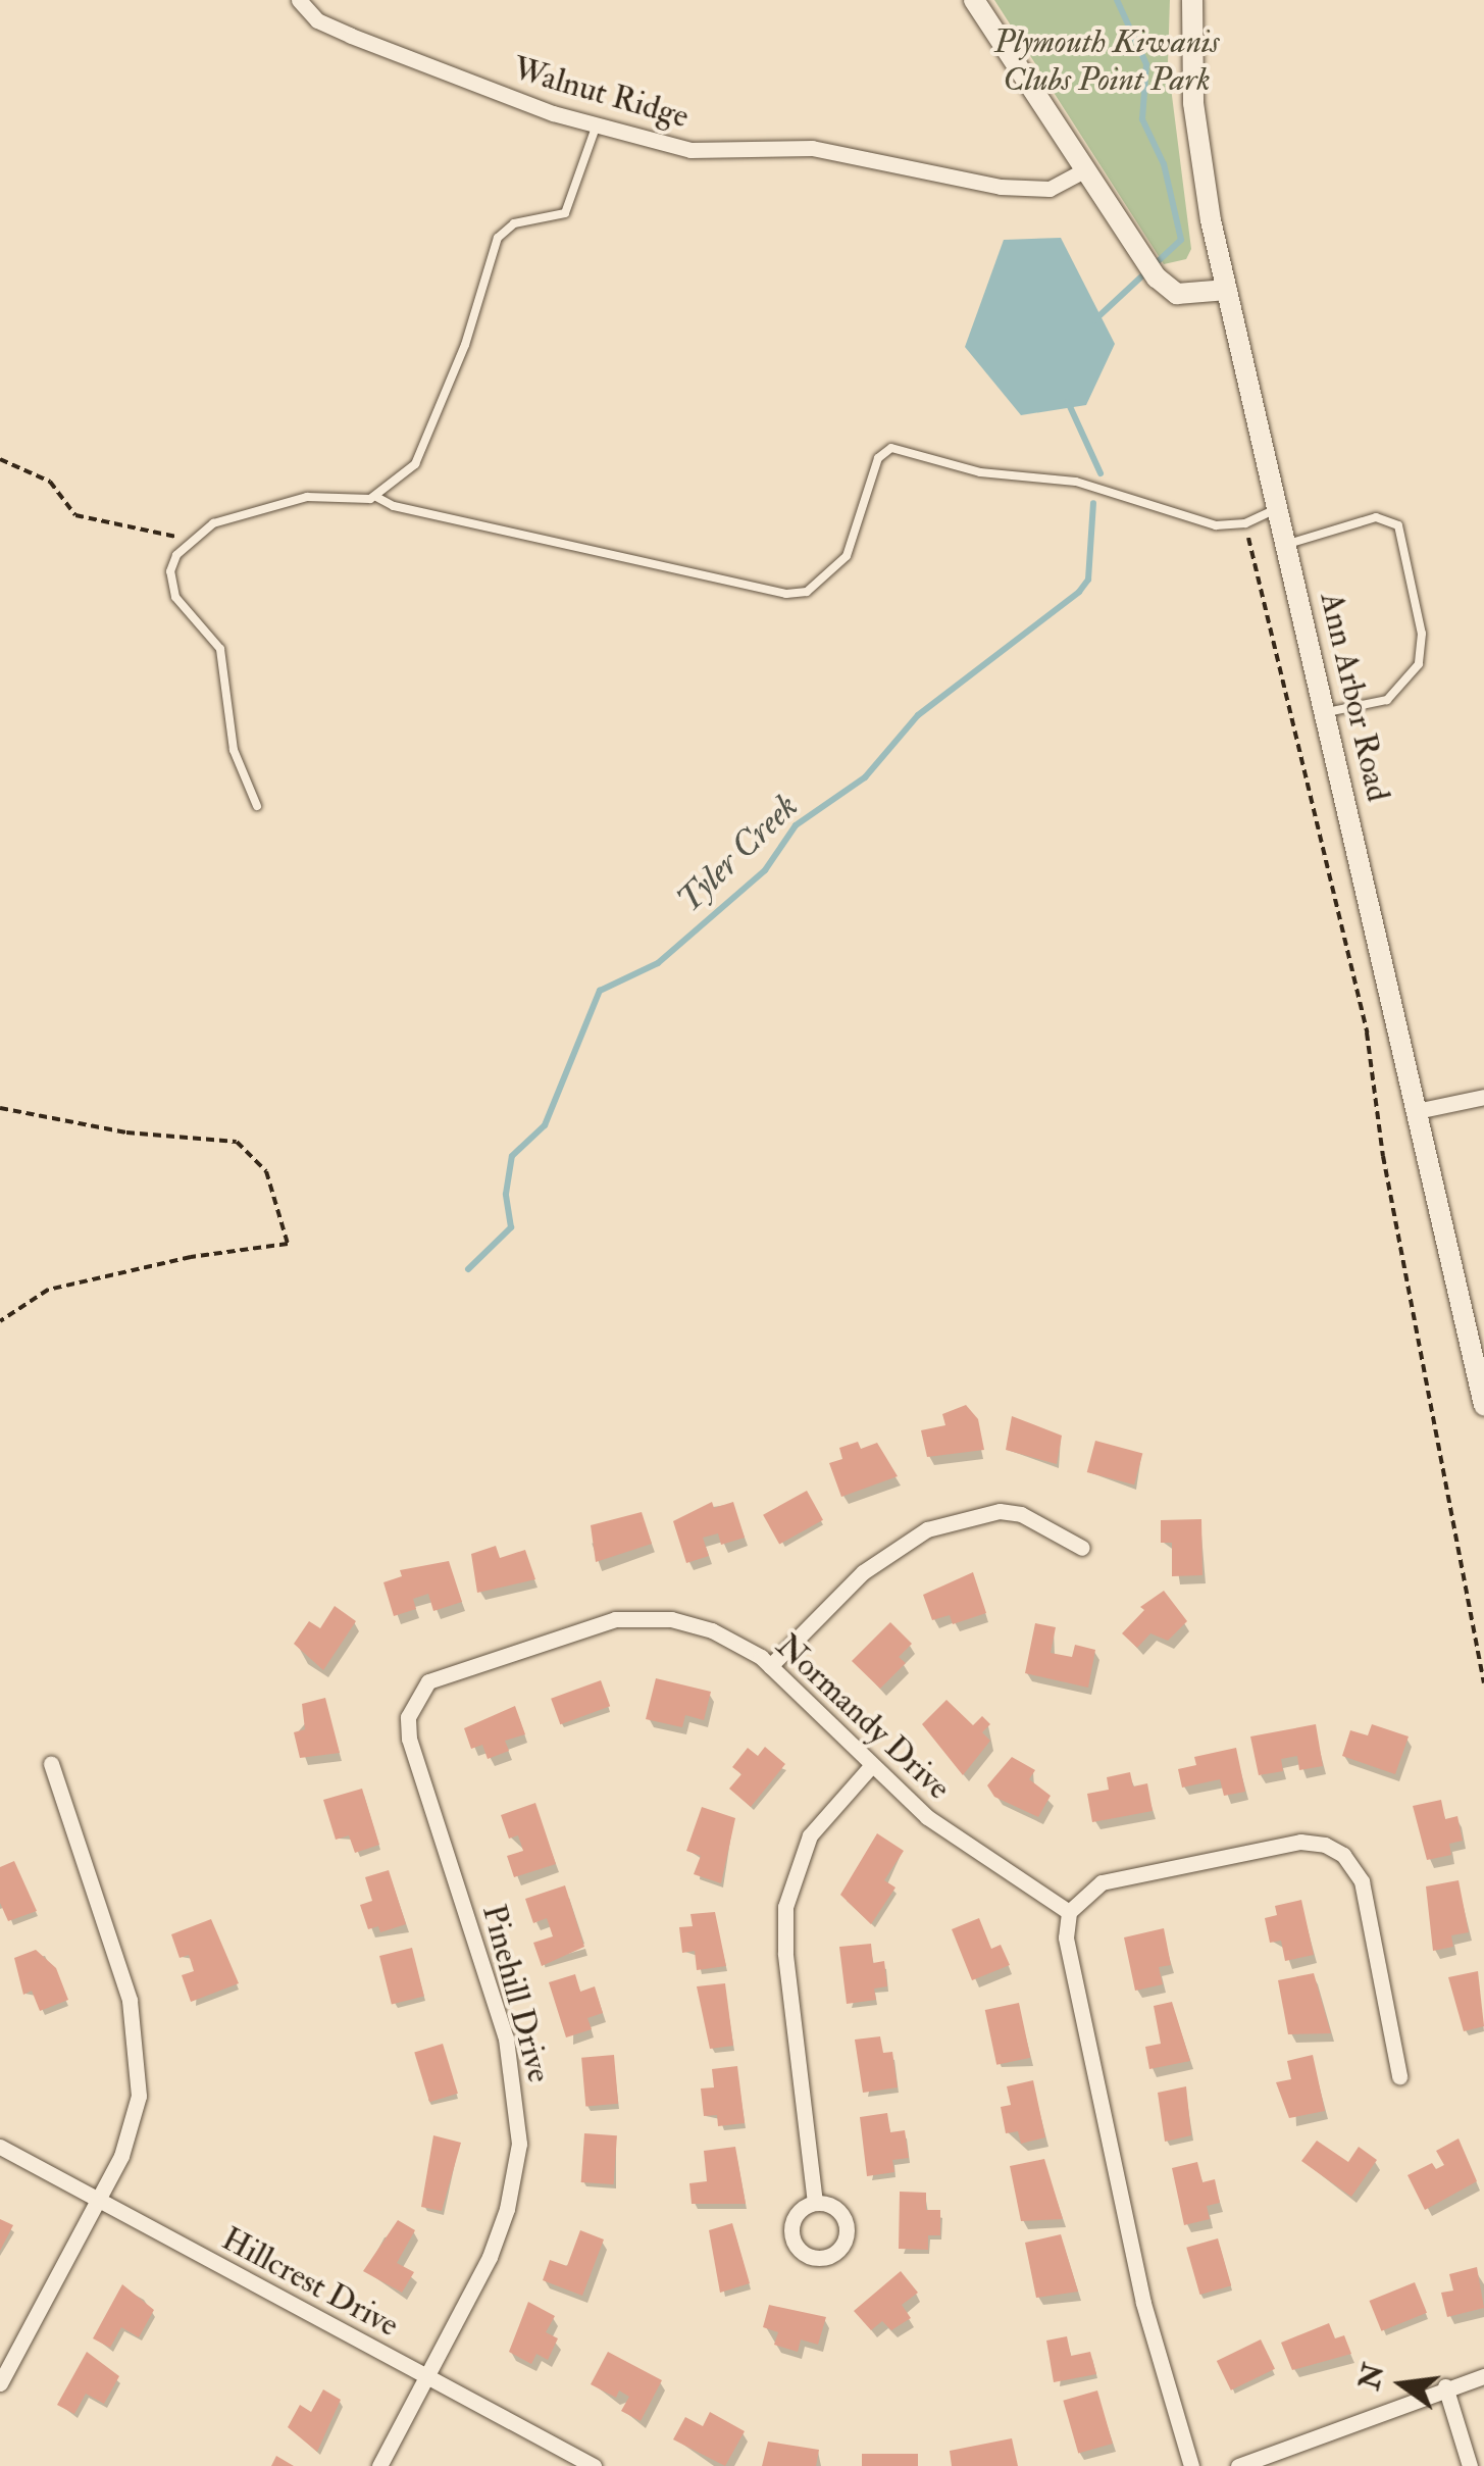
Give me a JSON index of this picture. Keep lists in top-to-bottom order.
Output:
{
  "streets": {
    "main road": ["Ann Arbor Road"],
    "street": [
      "Walnut Ridge",
      "Normandy Drive",
      "Pinehill Drive",
      "Hillcrest Drive"
    ]
  },
  "crossings": [
    ["Normandy Drive", "Pinehill Drive"],
    ["Pinehill Drive", "Hillcrest Drive"]
  ],
  "water": ["Tyler Creek"],
  "parks": ["Plymouth Kiwanis Clubs Point Park"],
  "north": "left"
}
